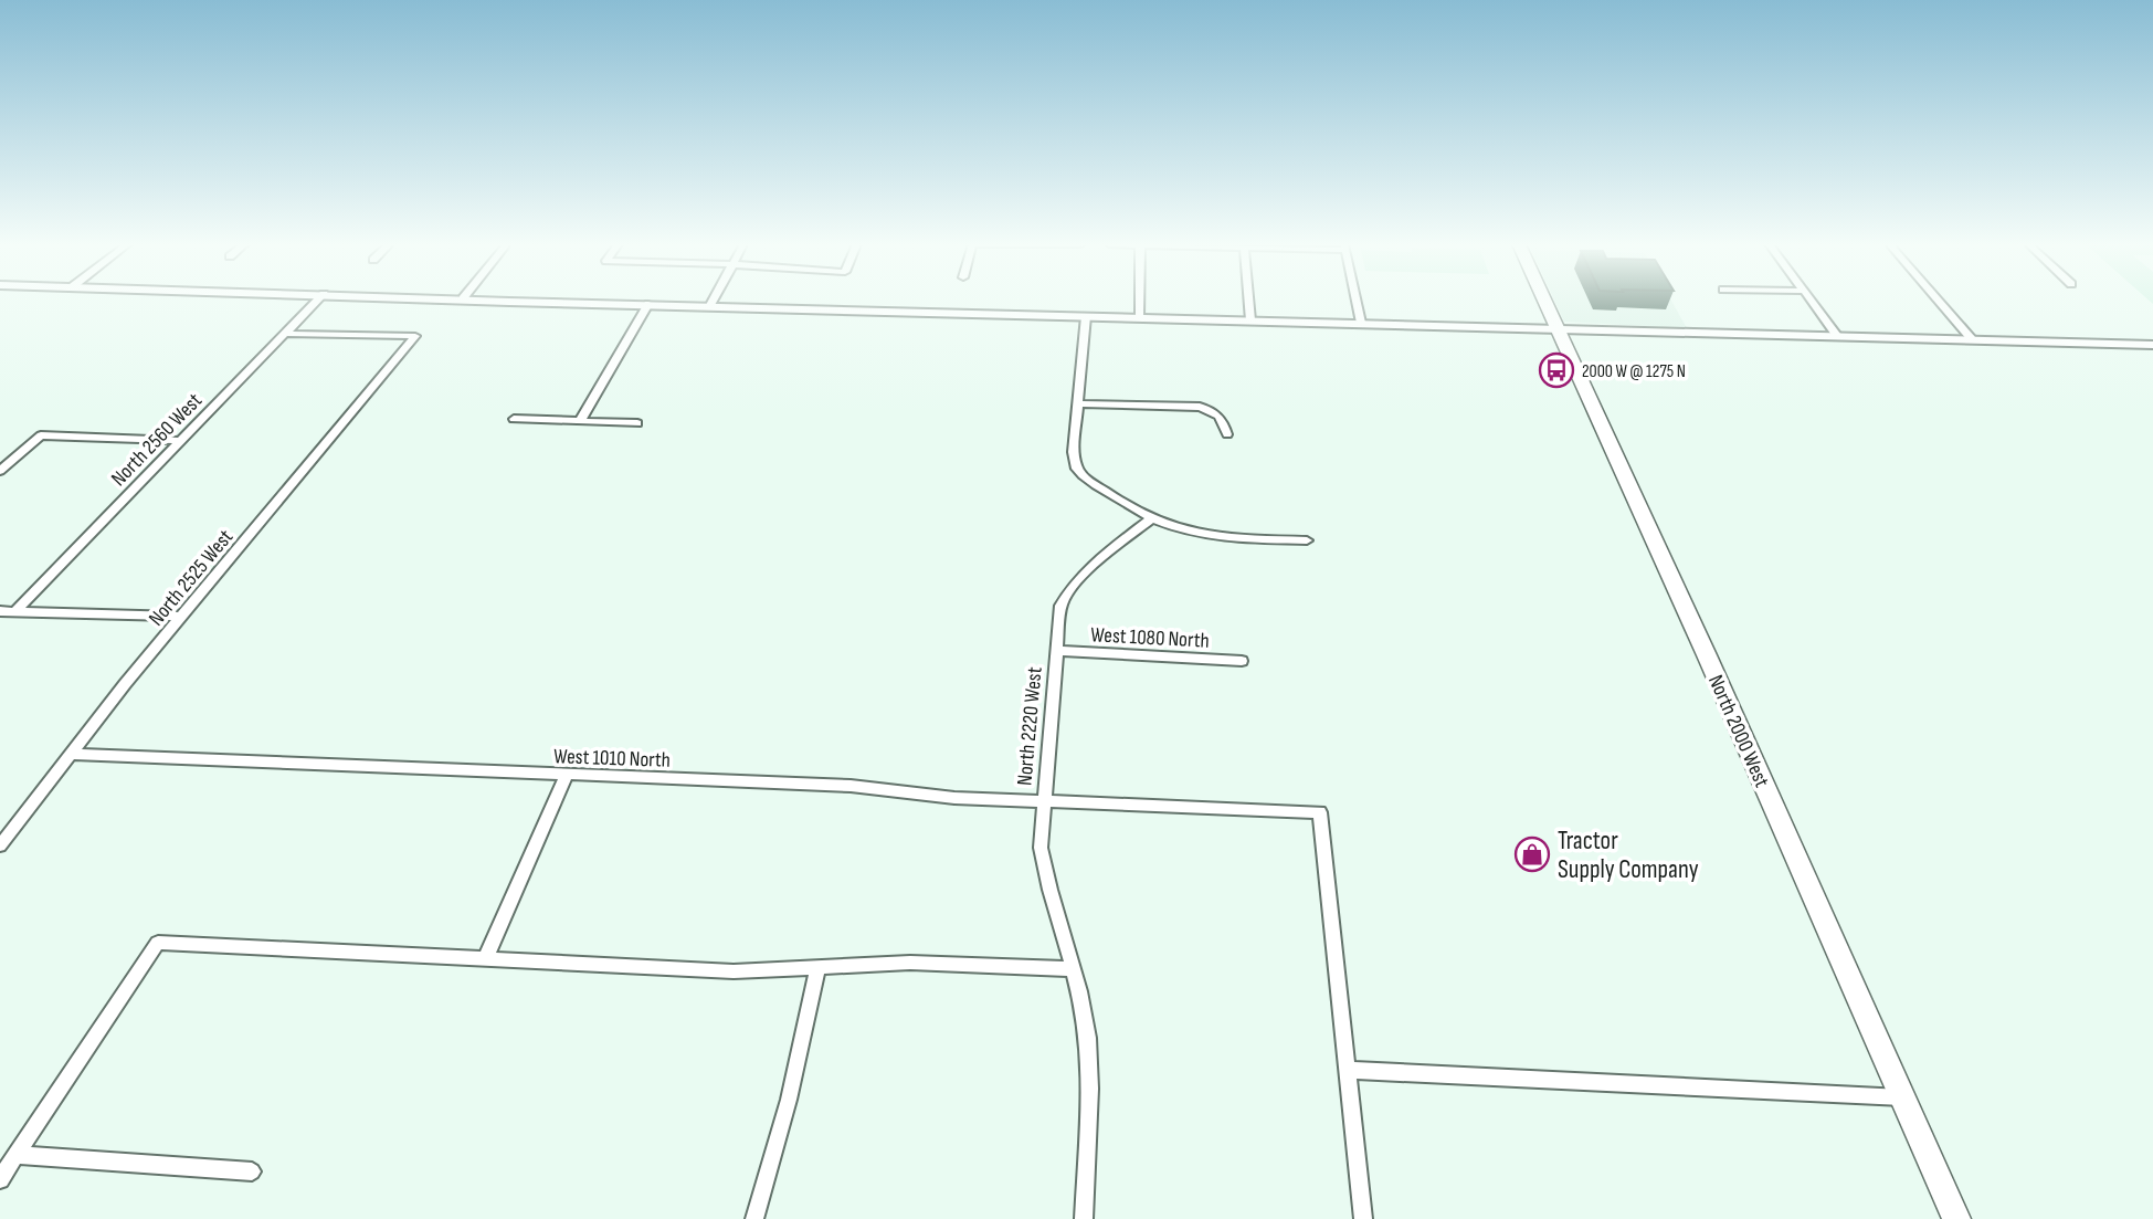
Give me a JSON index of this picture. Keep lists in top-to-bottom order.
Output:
{
  "streets": {
    "main road": ["North 2000 West"],
    "street": [
      "North 2560 West",
      "North 2525 West",
      "West 1080 North",
      "North 2220 West",
      "West 1010 North"
    ]
  },
  "crossings": [
    ["North 2560 West", "North 2525 West"],
    ["North 2525 West", "West 1010 North"],
    ["West 1080 North", "North 2220 West"],
    ["North 2220 West", "West 1010 North"]
  ],
  "places": {
    "bus stop": ["2000 W @ 1275 N"],
    "shop": ["Tractor Supply Company"]
  }
}
